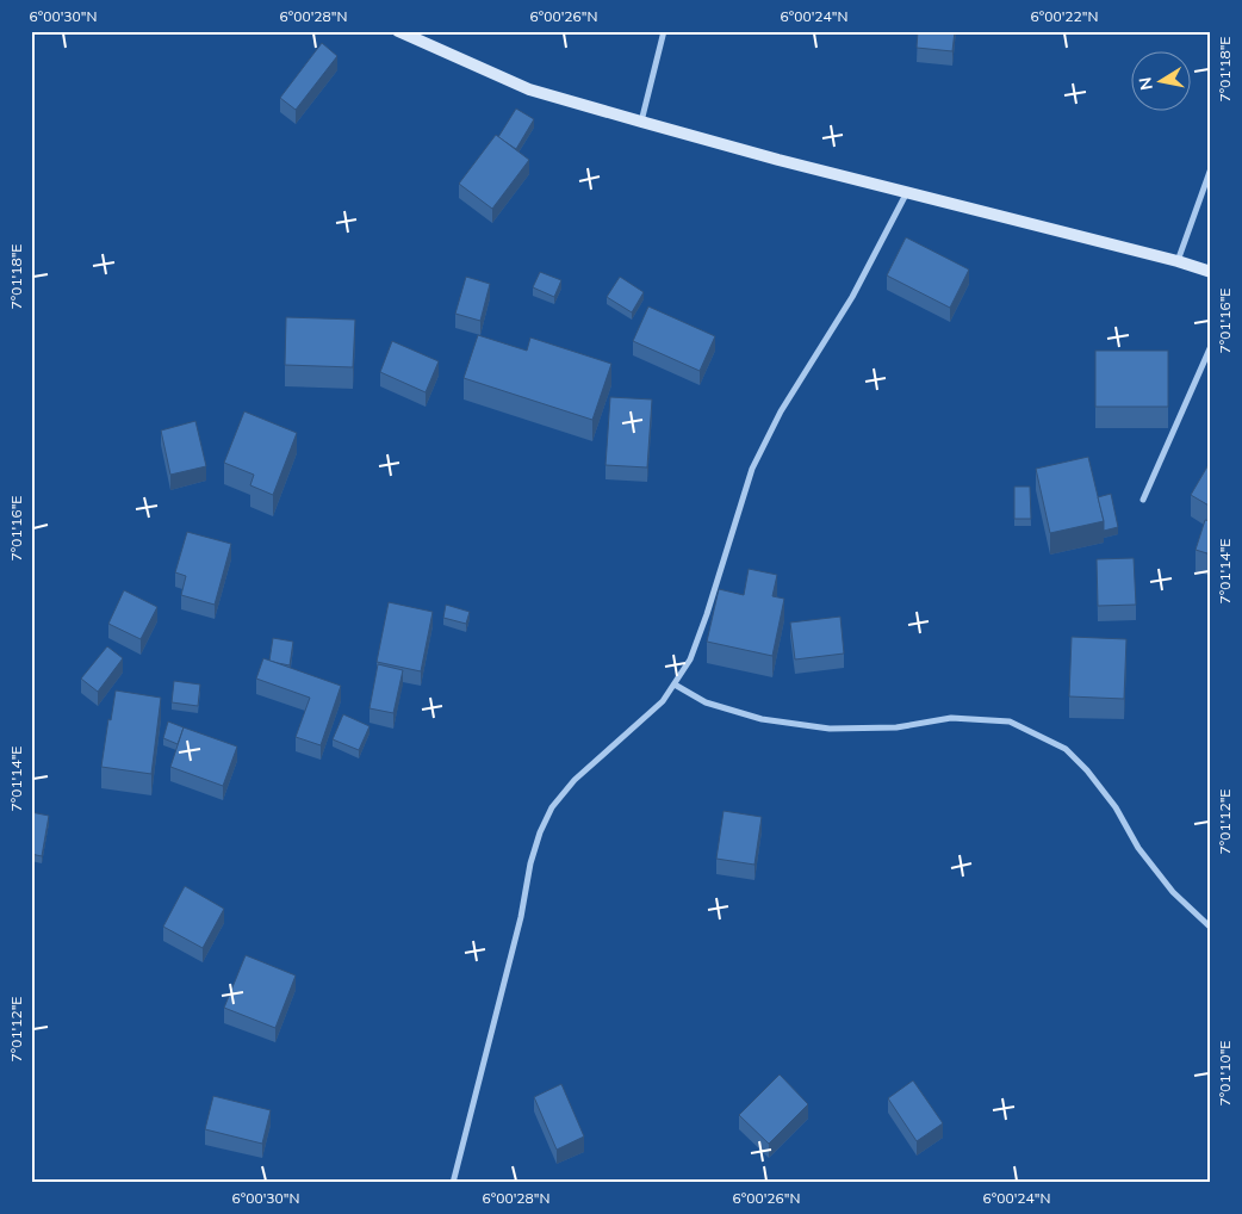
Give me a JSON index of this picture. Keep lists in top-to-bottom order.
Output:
{
  "north": "left",
  "coordinates": [
    "6°00'30\"N",
    "6°00'28\"N",
    "6°00'26\"N",
    "6°00'24\"N",
    "6°00'22\"N",
    "7°01'18\"E",
    "7°01'16\"E",
    "7°01'14\"E",
    "7°01'12\"E",
    "7°01'10\"E"
  ]
}
